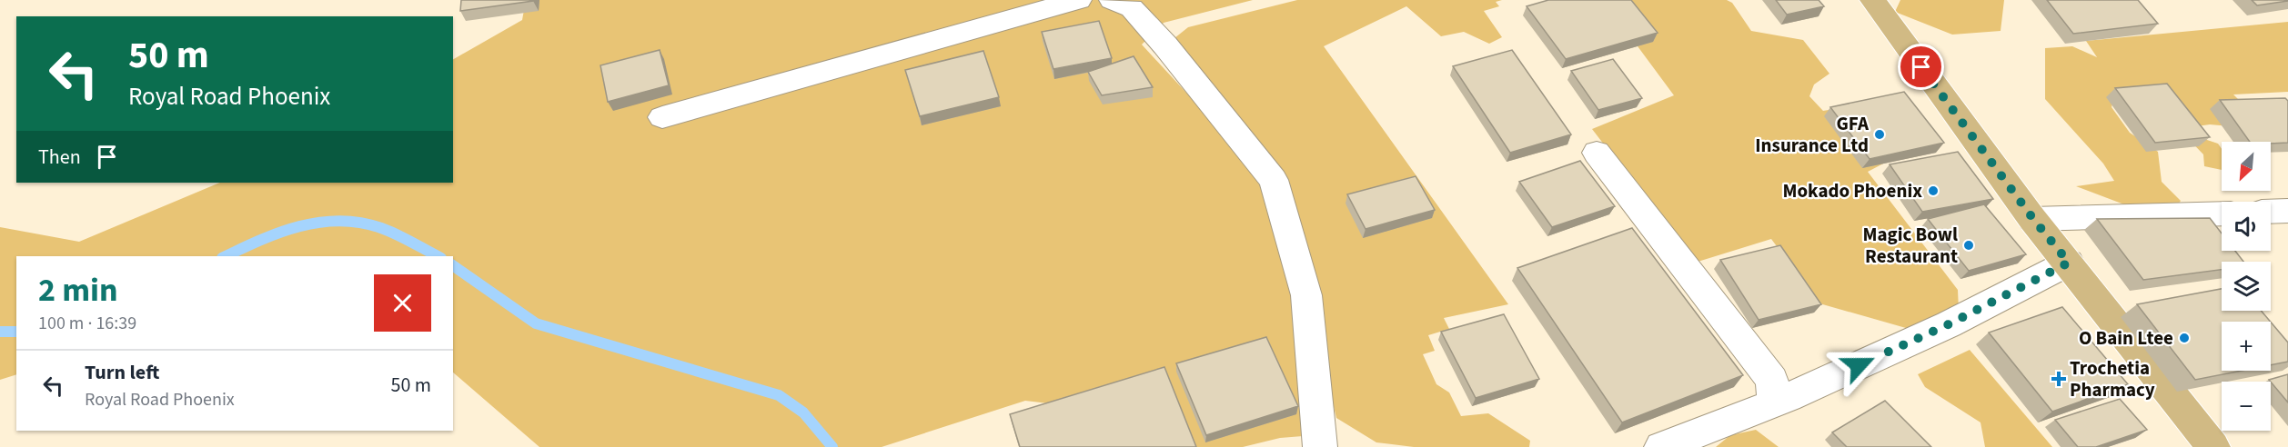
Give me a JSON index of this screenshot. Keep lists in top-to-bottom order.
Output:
{
  "places": {
    "other": [
      "GFA Insurance Ltd",
      "Mokado Phoenix",
      "Magic Bowl Restaurant",
      "O Bain Ltee"
    ],
    "health": ["Trochetia Pharmacy"]
  },
  "north": "bottom left",
  "page": {
    "turn": ["50 m", "Royal Road Phoenix"],
    "then": "Then",
    "map_buttons": ["+", "−"],
    "heading": ["2 min", "100 m · 16:39"],
    "list": [
      {
        "name": "Turn left",
        "note": "Royal Road Phoenix",
        "value": "50 m"
      }
    ]
  }
}
